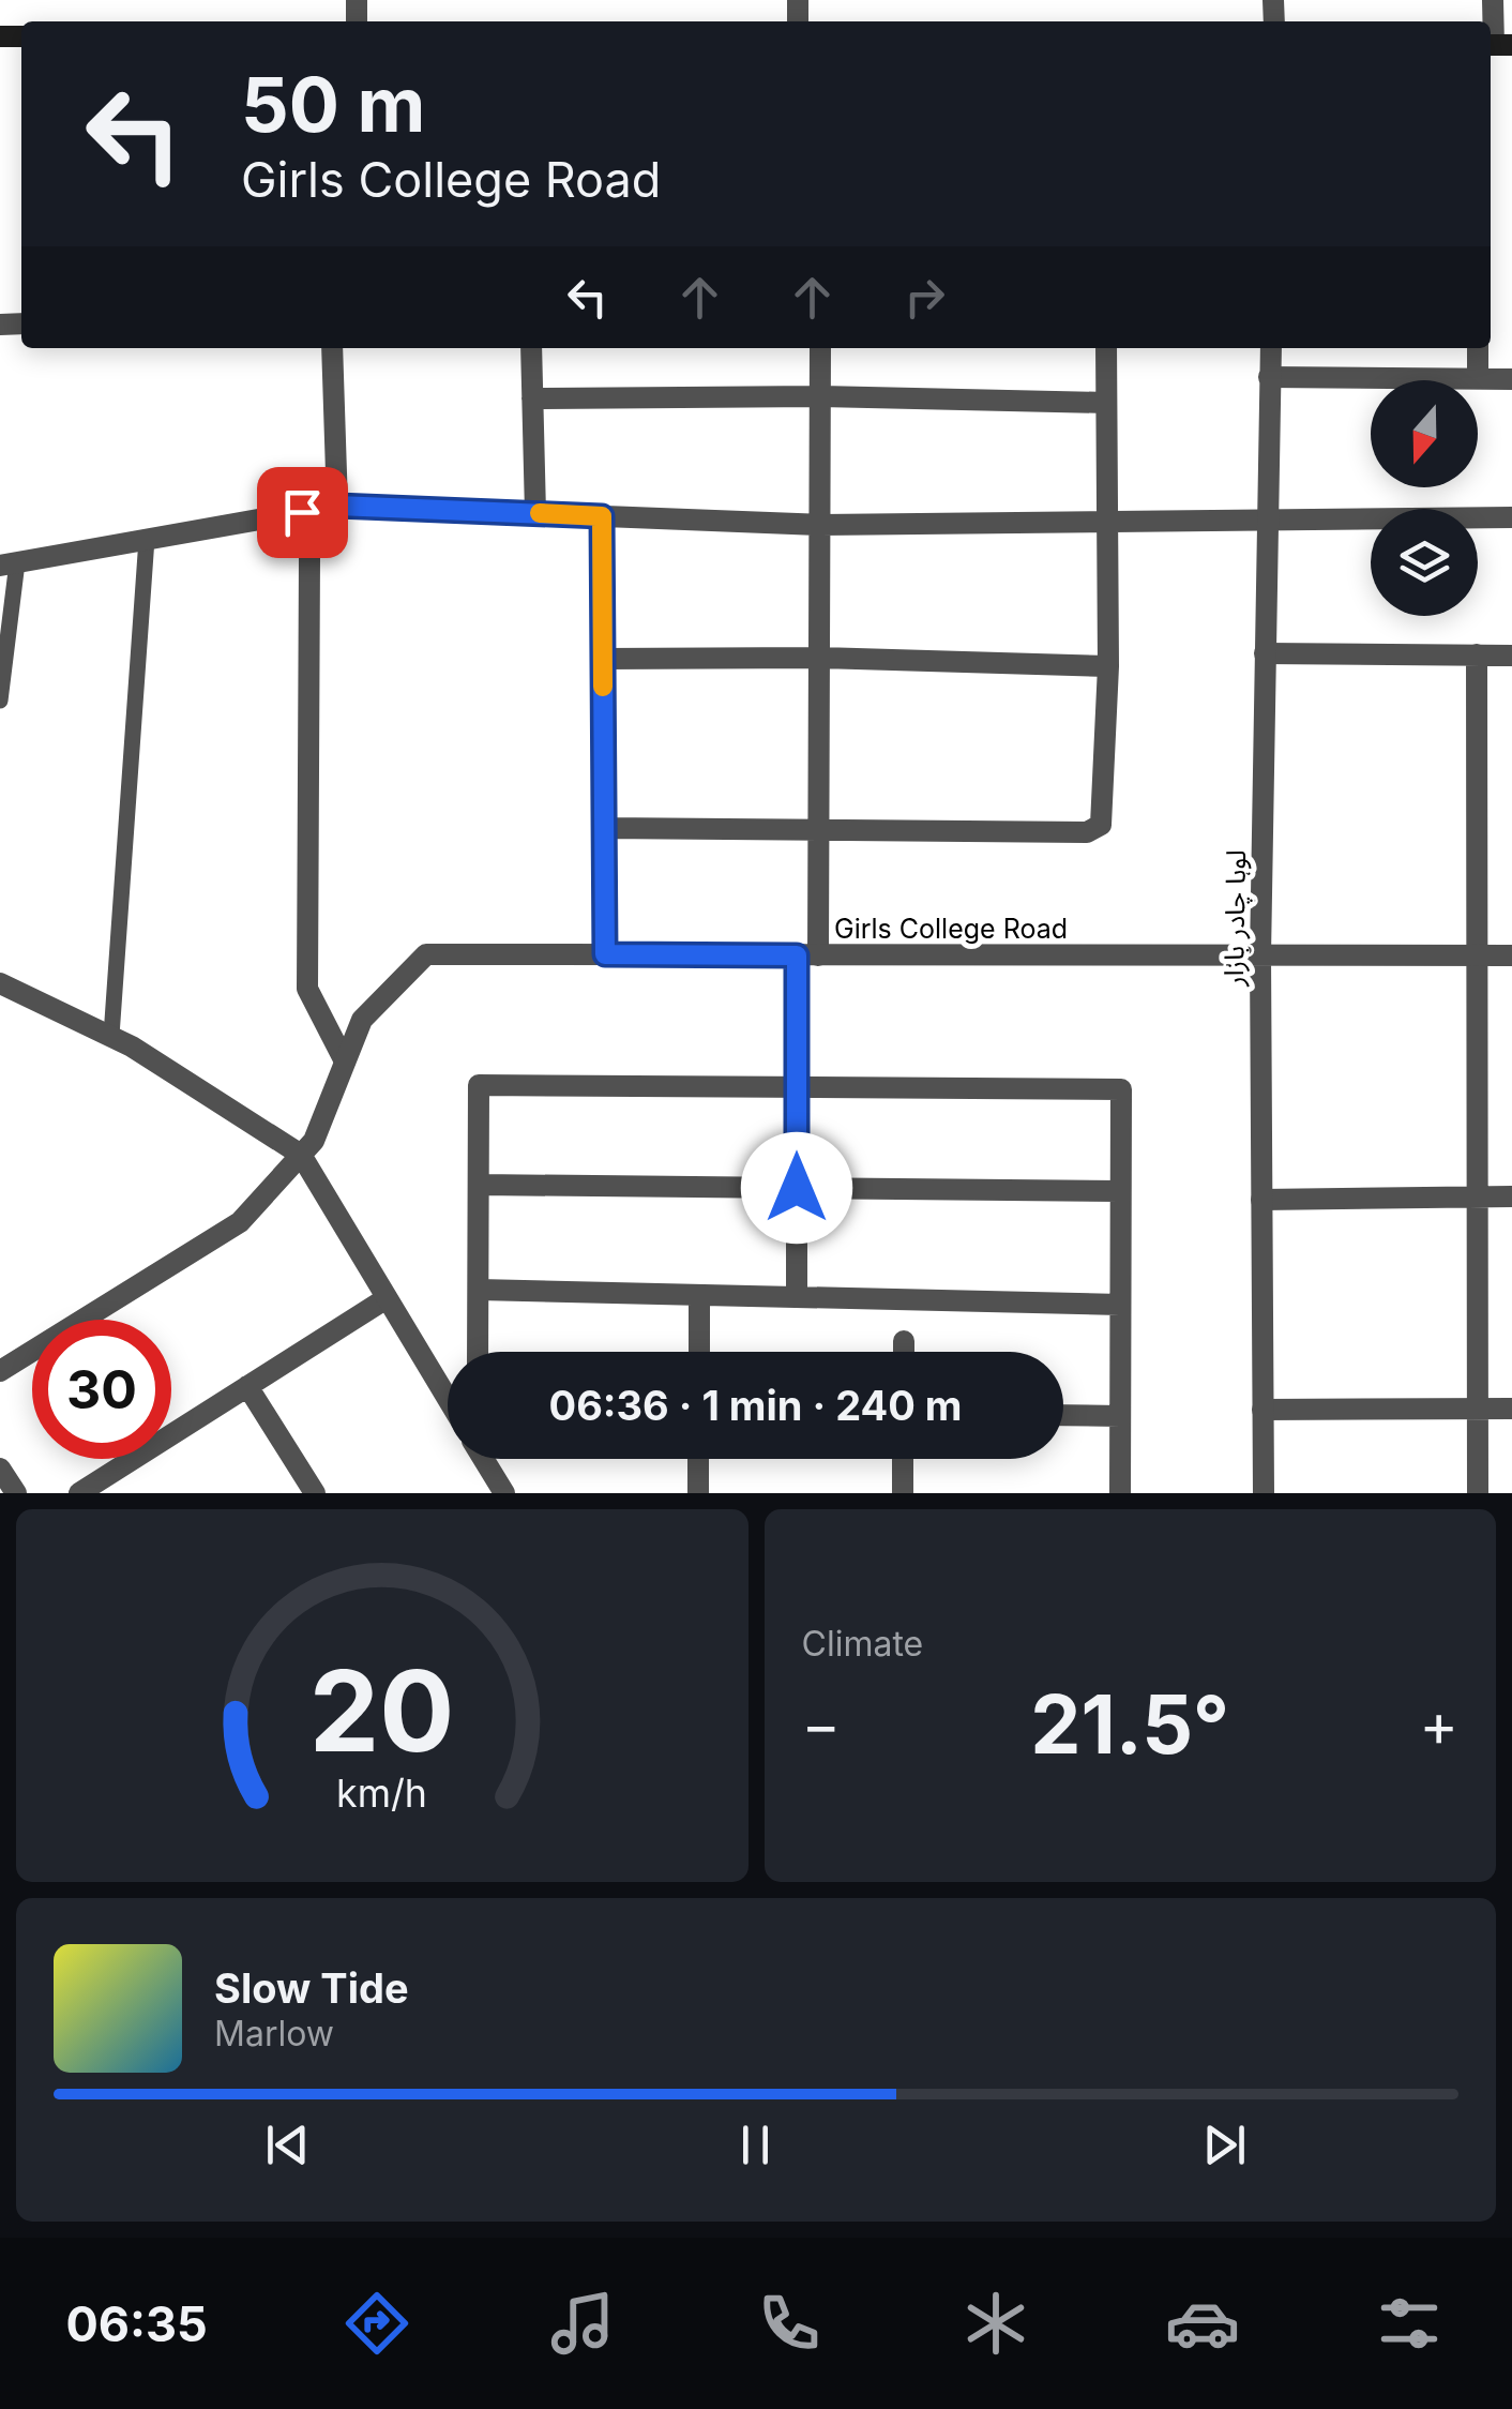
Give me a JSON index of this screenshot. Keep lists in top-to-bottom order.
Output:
{
  "streets": {
    "street": ["لوہا چادر بازار", "Girls College Road"]
  },
  "crossings": [
    ["لوہا چادر بازار", "Girls College Road"]
  ],
  "north": "bottom",
  "page": {
    "turn": ["50 m", "Girls College Road"],
    "limit": "30",
    "trip": "06:36 · 1 min · 240 m",
    "tile": "Climate",
    "heat": ["−", "21.5°", "+"],
    "song": ["Slow Tide", "Marlow"],
    "tabs": "06:35",
    "gauge": ["20", "km/h"]
  }
}
